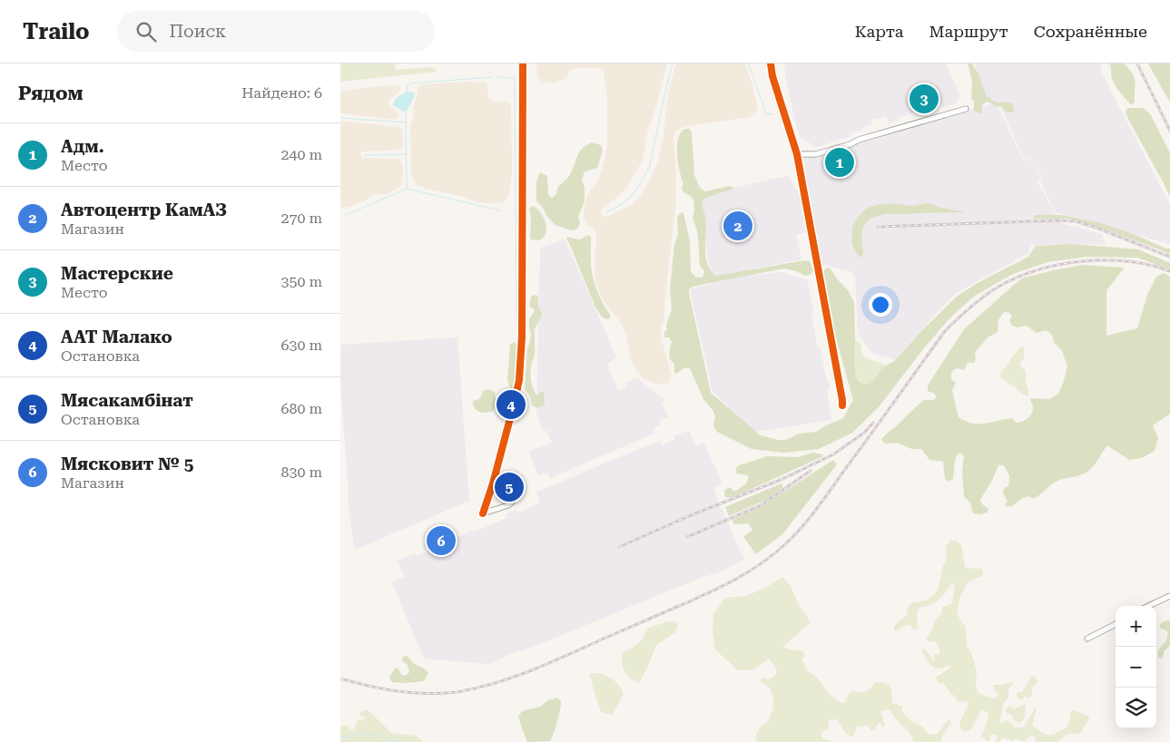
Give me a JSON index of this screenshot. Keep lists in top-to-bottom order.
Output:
{
  "page": {
    "header": "Trailo",
    "search": "Поиск",
    "nav": ["Карта", "Маршрут", "Сохранённые"],
    "heading": ["Рядом", "Найдено: 6"],
    "pins": [
      "3",
      "1",
      "2",
      "4",
      "5",
      "6"
    ],
    "list": [
      {
        "mark": "1",
        "name": "Адм.",
        "note": "Место",
        "value": "240 m"
      },
      {
        "mark": "2",
        "name": "Автоцентр КамАЗ",
        "note": "Магазин",
        "value": "270 m"
      },
      {
        "mark": "3",
        "name": "Мастерские",
        "note": "Место",
        "value": "350 m"
      },
      {
        "mark": "4",
        "name": "ААТ Малако",
        "note": "Остановка",
        "value": "630 m"
      },
      {
        "mark": "5",
        "name": "Мясакамбінат",
        "note": "Остановка",
        "value": "680 m"
      },
      {
        "mark": "6",
        "name": "Мясковит № 5",
        "note": "Магазин",
        "value": "830 m"
      }
    ],
    "map_buttons": ["+", "−"]
  }
}
